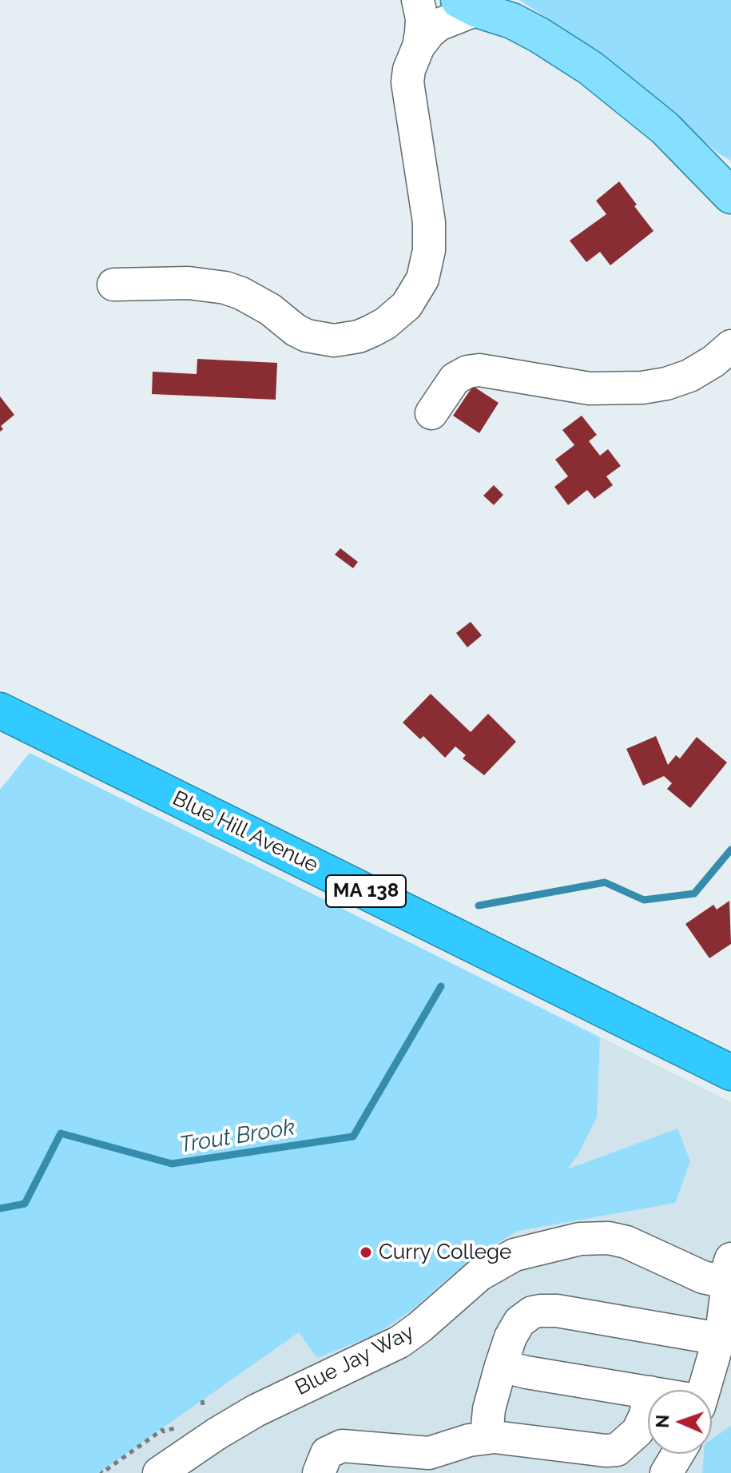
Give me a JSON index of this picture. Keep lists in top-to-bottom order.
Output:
{
  "streets": {
    "highway": ["Blue Hill Avenue", "MA 138"],
    "lane": ["Blue Jay Way"]
  },
  "water": ["Trout Brook"],
  "places": ["Curry College"],
  "north": "left"
}
